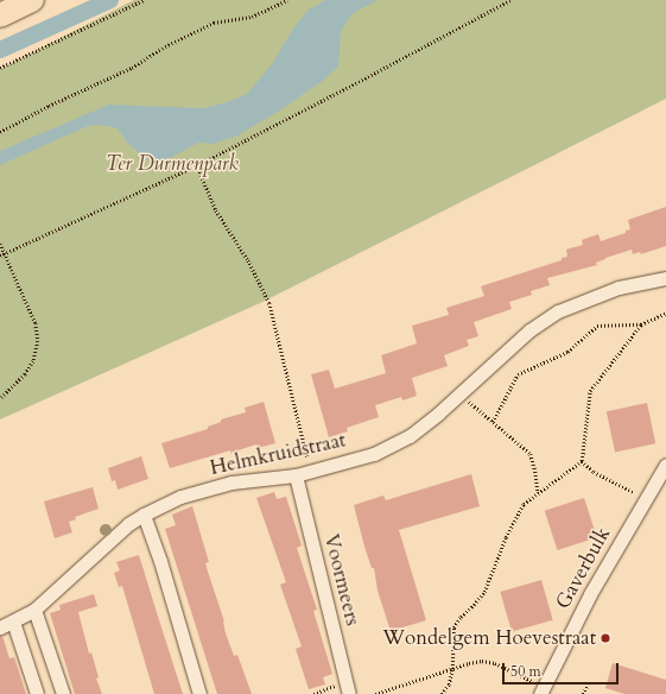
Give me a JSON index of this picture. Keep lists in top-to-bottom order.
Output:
{
  "streets": {
    "street": ["Helmkruidstraat", "Gaverbulk", "Voormeers"]
  },
  "crossings": [
    ["Helmkruidstraat", "Voormeers"]
  ],
  "parks": ["Ter Durmenpark"],
  "places": ["Wondelgem Hoevestraat"],
  "scale_bar": "50 m"
}
